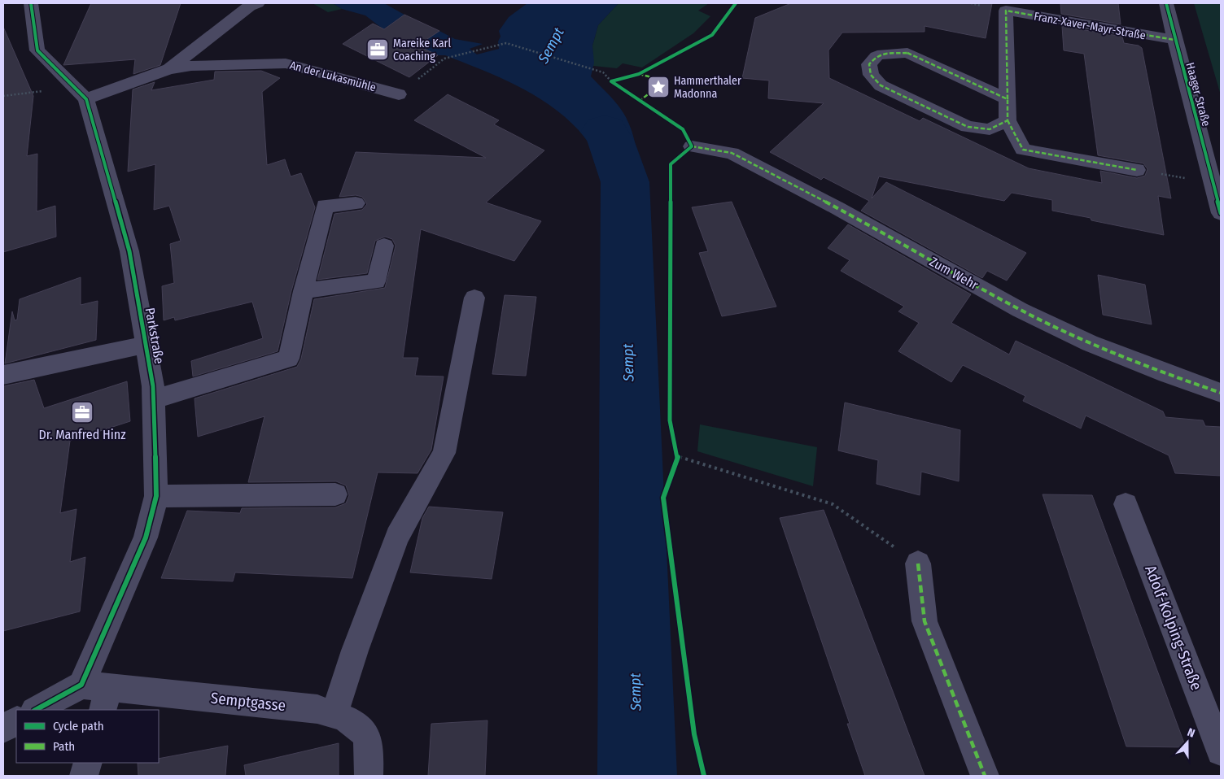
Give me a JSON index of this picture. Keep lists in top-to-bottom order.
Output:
{
  "streets": {
    "street": [
      "Franz-Xaver-Mayr-Straße",
      "An der Lukasmühle",
      "Haager Straße",
      "Zum Wehr",
      "Parkstraße",
      "Adolf-Kolping-Straße",
      "Semptgasse"
    ]
  },
  "crossings": [
    ["Franz-Xaver-Mayr-Straße", "Haager Straße"],
    ["An der Lukasmühle", "Parkstraße"],
    ["Parkstraße", "Semptgasse"]
  ],
  "water": ["Sempt"],
  "places": {
    "office": ["Mareike Karl Coaching", "Dr. Manfred Hinz"],
    "place": ["Hammerthaler Madonna"]
  },
  "legend": ["Cycle path", "Path"],
  "north": "top"
}
